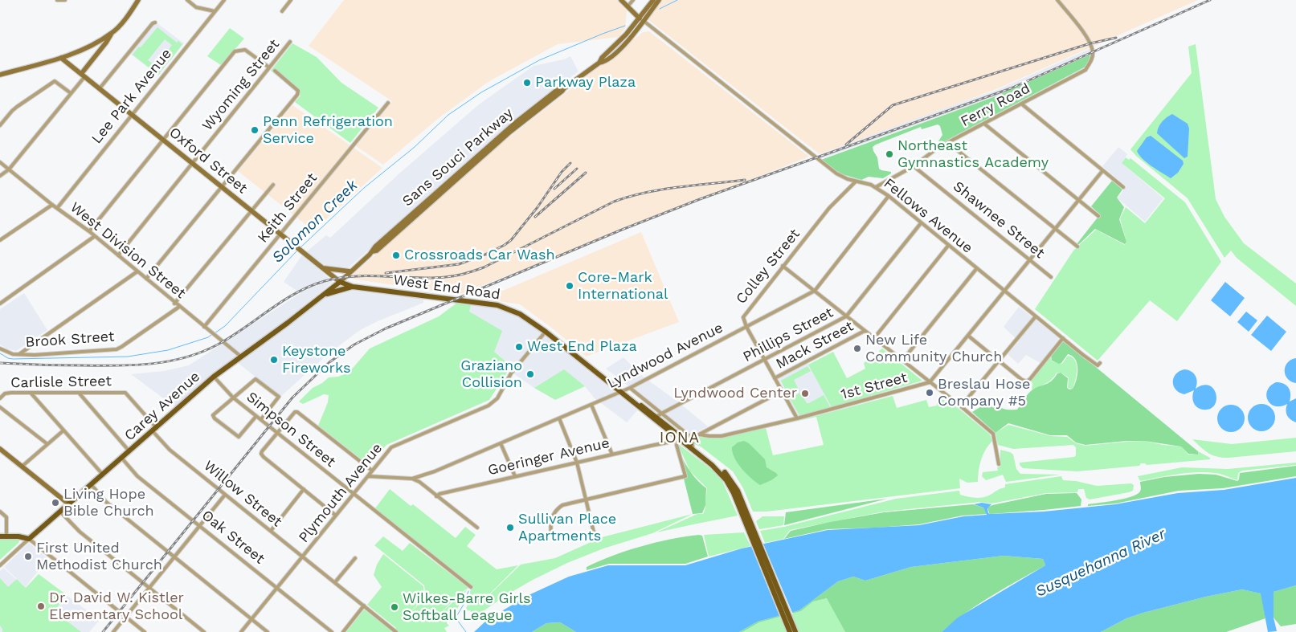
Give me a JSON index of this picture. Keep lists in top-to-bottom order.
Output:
{
  "streets": {
    "main road": [
      "Sans Souci Parkway",
      "Oxford Street",
      "West End Road",
      "Carey Avenue"
    ],
    "street": [
      "Wyoming Street",
      "Lee Park Avenue",
      "Ferry Road",
      "Keith Street",
      "Fellows Avenue",
      "Shawnee Street",
      "West Division Street",
      "Colley Street",
      "Phillips Street",
      "Brook Street",
      "Mack Street",
      "Lyndwood Avenue",
      "Carlisle Street",
      "1st Street",
      "Simpson Street",
      "Goeringer Avenue",
      "Plymouth Avenue",
      "Willow Street",
      "Oak Street"
    ]
  },
  "crossings": [
    ["Wyoming Street", "Oxford Street"],
    ["Wyoming Street", "West Division Street"],
    ["Lee Park Avenue", "Oxford Street"],
    ["Lee Park Avenue", "West Division Street"],
    ["Ferry Road", "Fellows Avenue"],
    ["Ferry Road", "Shawnee Street"],
    ["Sans Souci Parkway", "Oxford Street"],
    ["Sans Souci Parkway", "Fellows Avenue"],
    ["Sans Souci Parkway", "West End Road"],
    ["Sans Souci Parkway", "Carey Avenue"],
    ["Oxford Street", "Keith Street"],
    ["Oxford Street", "West End Road"],
    ["Oxford Street", "Carey Avenue"],
    ["Keith Street", "West Division Street"],
    ["Fellows Avenue", "Colley Street"],
    ["Fellows Avenue", "Phillips Street"],
    ["Fellows Avenue", "Lyndwood Avenue"],
    ["Fellows Avenue", "1st Street"],
    ["Shawnee Street", "1st Street"],
    ["West Division Street", "Brook Street"],
    ["West Division Street", "Carey Avenue"],
    ["Colley Street", "Phillips Street"],
    ["Colley Street", "Mack Street"],
    ["Colley Street", "Lyndwood Avenue"],
    ["Colley Street", "1st Street"],
    ["Colley Street", "Goeringer Avenue"],
    ["West End Road", "Phillips Street"],
    ["West End Road", "Lyndwood Avenue"],
    ["West End Road", "Carey Avenue"],
    ["West End Road", "Goeringer Avenue"],
    ["West End Road", "Plymouth Avenue"],
    ["Carlisle Street", "Carey Avenue"],
    ["Carlisle Street", "Willow Street"],
    ["1st Street", "Goeringer Avenue"],
    ["Carey Avenue", "Simpson Street"],
    ["Carey Avenue", "Willow Street"],
    ["Carey Avenue", "Oak Street"],
    ["Simpson Street", "Plymouth Avenue"],
    ["Plymouth Avenue", "Willow Street"],
    ["Plymouth Avenue", "Oak Street"]
  ],
  "districts": ["IONA"],
  "water": ["Solomon Creek", "Susquehanna River"],
  "places": [
    "Parkway Plaza",
    "Penn Refrigeration Service",
    "Northeast Gymnastics Academy",
    "Crossroads Car Wash",
    "Core-Mark International",
    "West End Plaza",
    "New Life Community Church",
    "Keystone Fireworks",
    "Graziano Collision",
    "Breslau Hose Company #5",
    "Lyndwood Center",
    "Living Hope Bible Church",
    "Sullivan Place Apartments",
    "First United Methodist Church",
    "Dr. David W. Kistler Elementary School",
    "Wilkes-Barre Girls Softball League"
  ]
}
